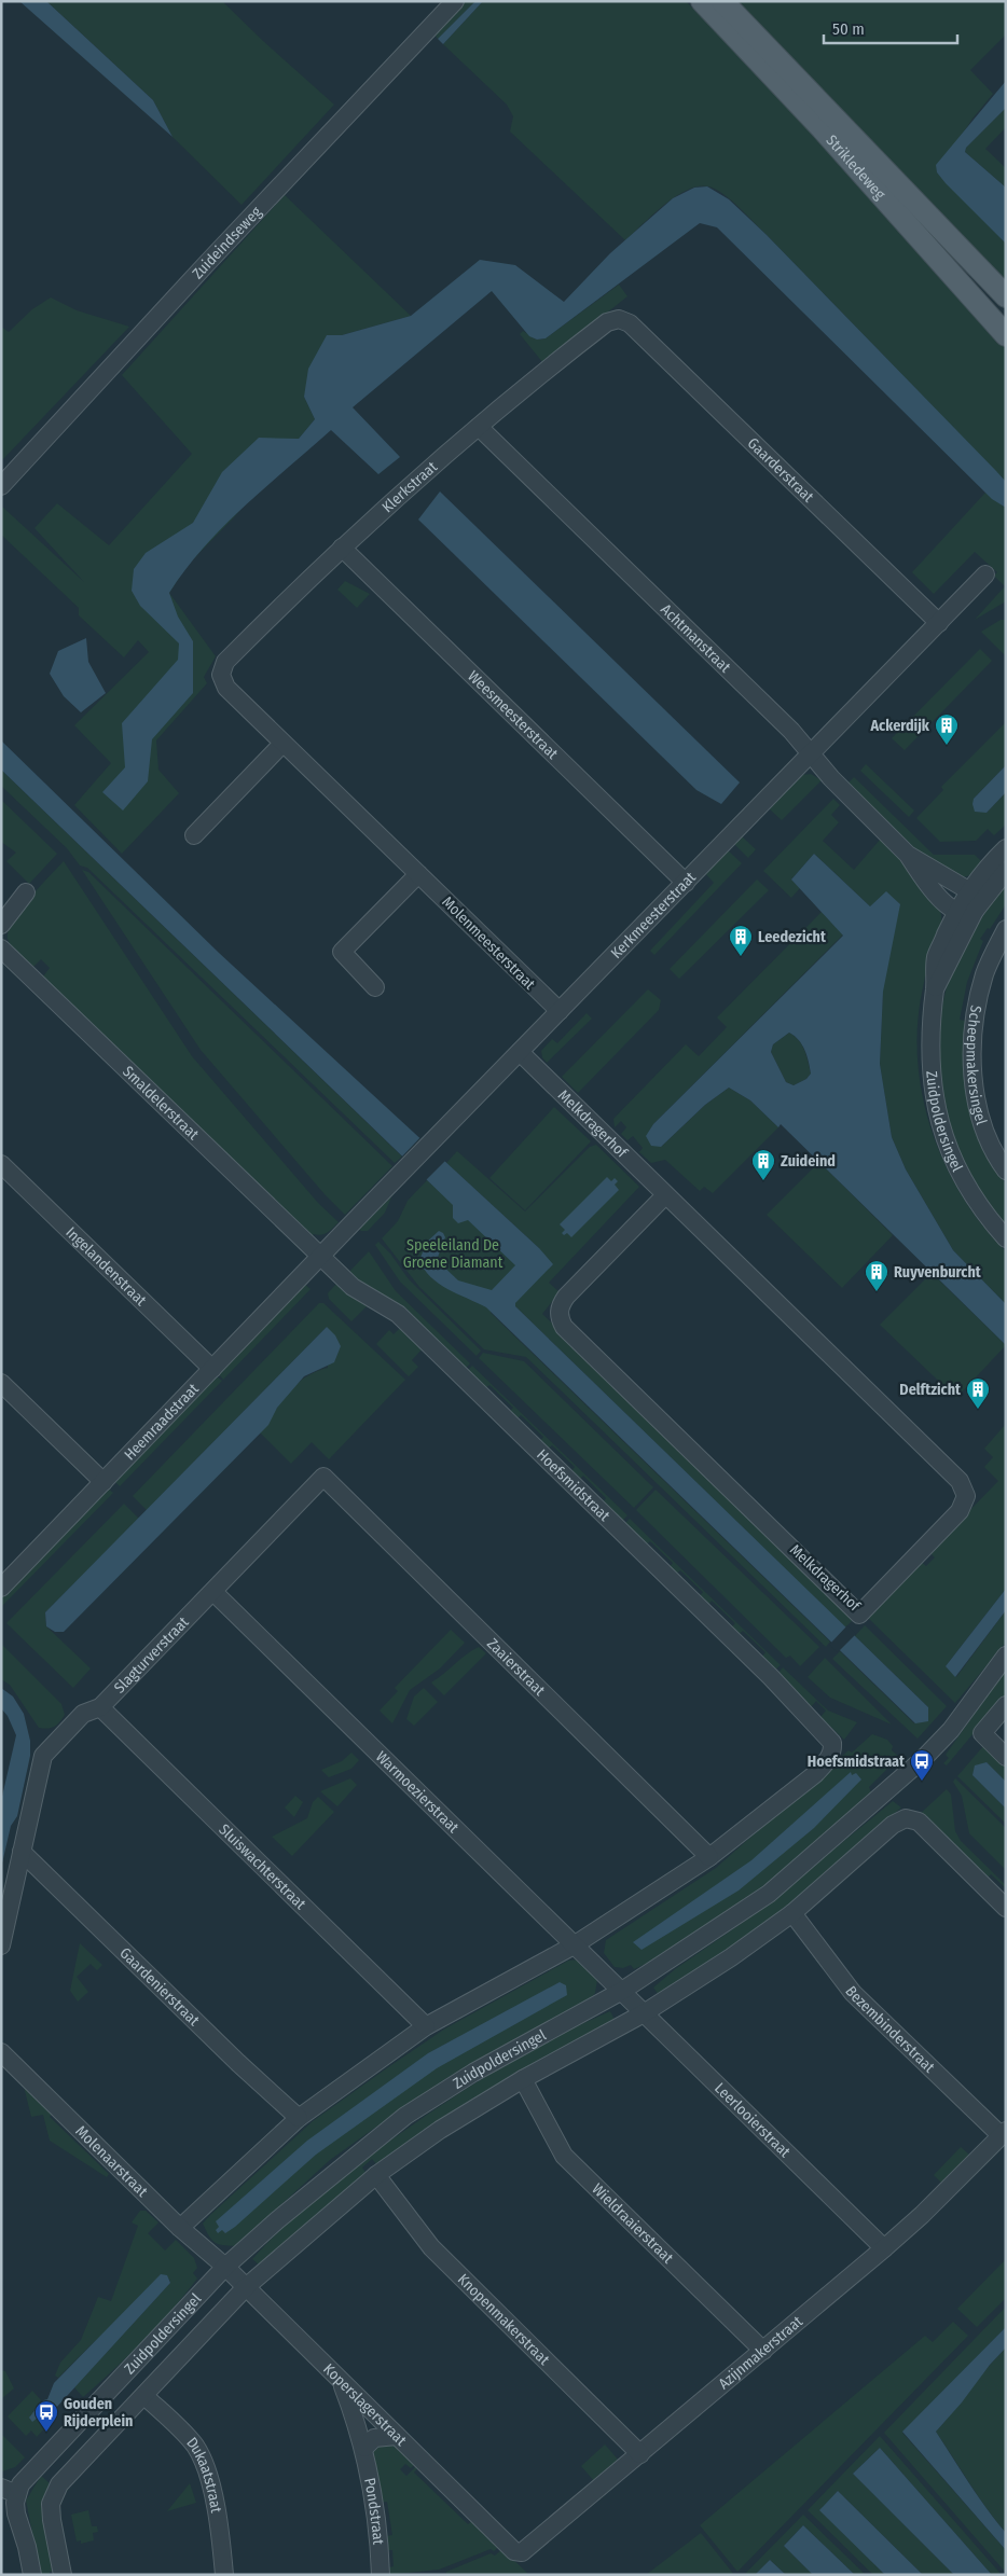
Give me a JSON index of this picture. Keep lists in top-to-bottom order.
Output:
{
  "streets": {
    "main road": ["Strikledeweg"],
    "street": [
      "Zuideindseweg",
      "Gaarderstraat",
      "Klerkstraat",
      "Achtmanstraat",
      "Weesmeesterstraat",
      "Kerkmeesterstraat",
      "Molenmeesterstraat",
      "Scheepmakersingel",
      "Smaldelerstraat",
      "Zuidpoldersingel",
      "Melkdragerhof",
      "Ingelandenstraat",
      "Heemraadstraat",
      "Hoefsmidstraat",
      "Slagturverstraat",
      "Zaaierstraat",
      "Warmoezierstraat",
      "Sluiswachterstraat",
      "Gaardenierstraat",
      "Bezembinderstraat",
      "Leerlooierstraat",
      "Molenaarstraat",
      "Wieldraaierstraat",
      "Knopenmakerstraat",
      "Azijnmakerstraat",
      "Koperslagerstraat",
      "Dukaatstraat",
      "Pondstraat"
    ]
  },
  "crossings": [
    ["Gaarderstraat", "Klerkstraat"],
    ["Gaarderstraat", "Kerkmeesterstraat"],
    ["Klerkstraat", "Achtmanstraat"],
    ["Klerkstraat", "Weesmeesterstraat"],
    ["Klerkstraat", "Molenmeesterstraat"],
    ["Achtmanstraat", "Kerkmeesterstraat"],
    ["Achtmanstraat", "Zuidpoldersingel"],
    ["Weesmeesterstraat", "Kerkmeesterstraat"],
    ["Kerkmeesterstraat", "Molenmeesterstraat"],
    ["Kerkmeesterstraat", "Smaldelerstraat"],
    ["Kerkmeesterstraat", "Melkdragerhof"],
    ["Kerkmeesterstraat", "Heemraadstraat"],
    ["Kerkmeesterstraat", "Hoefsmidstraat"],
    ["Smaldelerstraat", "Heemraadstraat"],
    ["Smaldelerstraat", "Hoefsmidstraat"],
    ["Zuidpoldersingel", "Warmoezierstraat"],
    ["Zuidpoldersingel", "Bezembinderstraat"],
    ["Zuidpoldersingel", "Leerlooierstraat"],
    ["Zuidpoldersingel", "Molenaarstraat"],
    ["Zuidpoldersingel", "Wieldraaierstraat"],
    ["Zuidpoldersingel", "Knopenmakerstraat"],
    ["Zuidpoldersingel", "Koperslagerstraat"],
    ["Zuidpoldersingel", "Dukaatstraat"],
    ["Ingelandenstraat", "Heemraadstraat"],
    ["Heemraadstraat", "Hoefsmidstraat"],
    ["Hoefsmidstraat", "Zaaierstraat"],
    ["Slagturverstraat", "Zaaierstraat"],
    ["Slagturverstraat", "Warmoezierstraat"],
    ["Slagturverstraat", "Sluiswachterstraat"],
    ["Slagturverstraat", "Gaardenierstraat"],
    ["Warmoezierstraat", "Leerlooierstraat"],
    ["Bezembinderstraat", "Azijnmakerstraat"],
    ["Leerlooierstraat", "Azijnmakerstraat"],
    ["Molenaarstraat", "Koperslagerstraat"],
    ["Wieldraaierstraat", "Azijnmakerstraat"],
    ["Knopenmakerstraat", "Azijnmakerstraat"],
    ["Azijnmakerstraat", "Koperslagerstraat"],
    ["Koperslagerstraat", "Pondstraat"]
  ],
  "parks": ["Speeleiland De Groene Diamant"],
  "places": {
    "building": [
      "Ackerdijk",
      "Leedezicht",
      "Zuideind",
      "Ruyvenburcht",
      "Delftzicht"
    ],
    "bus stop": ["Hoefsmidstraat", "Gouden Rijderplein"]
  },
  "scale_bar": "50 m"
}
